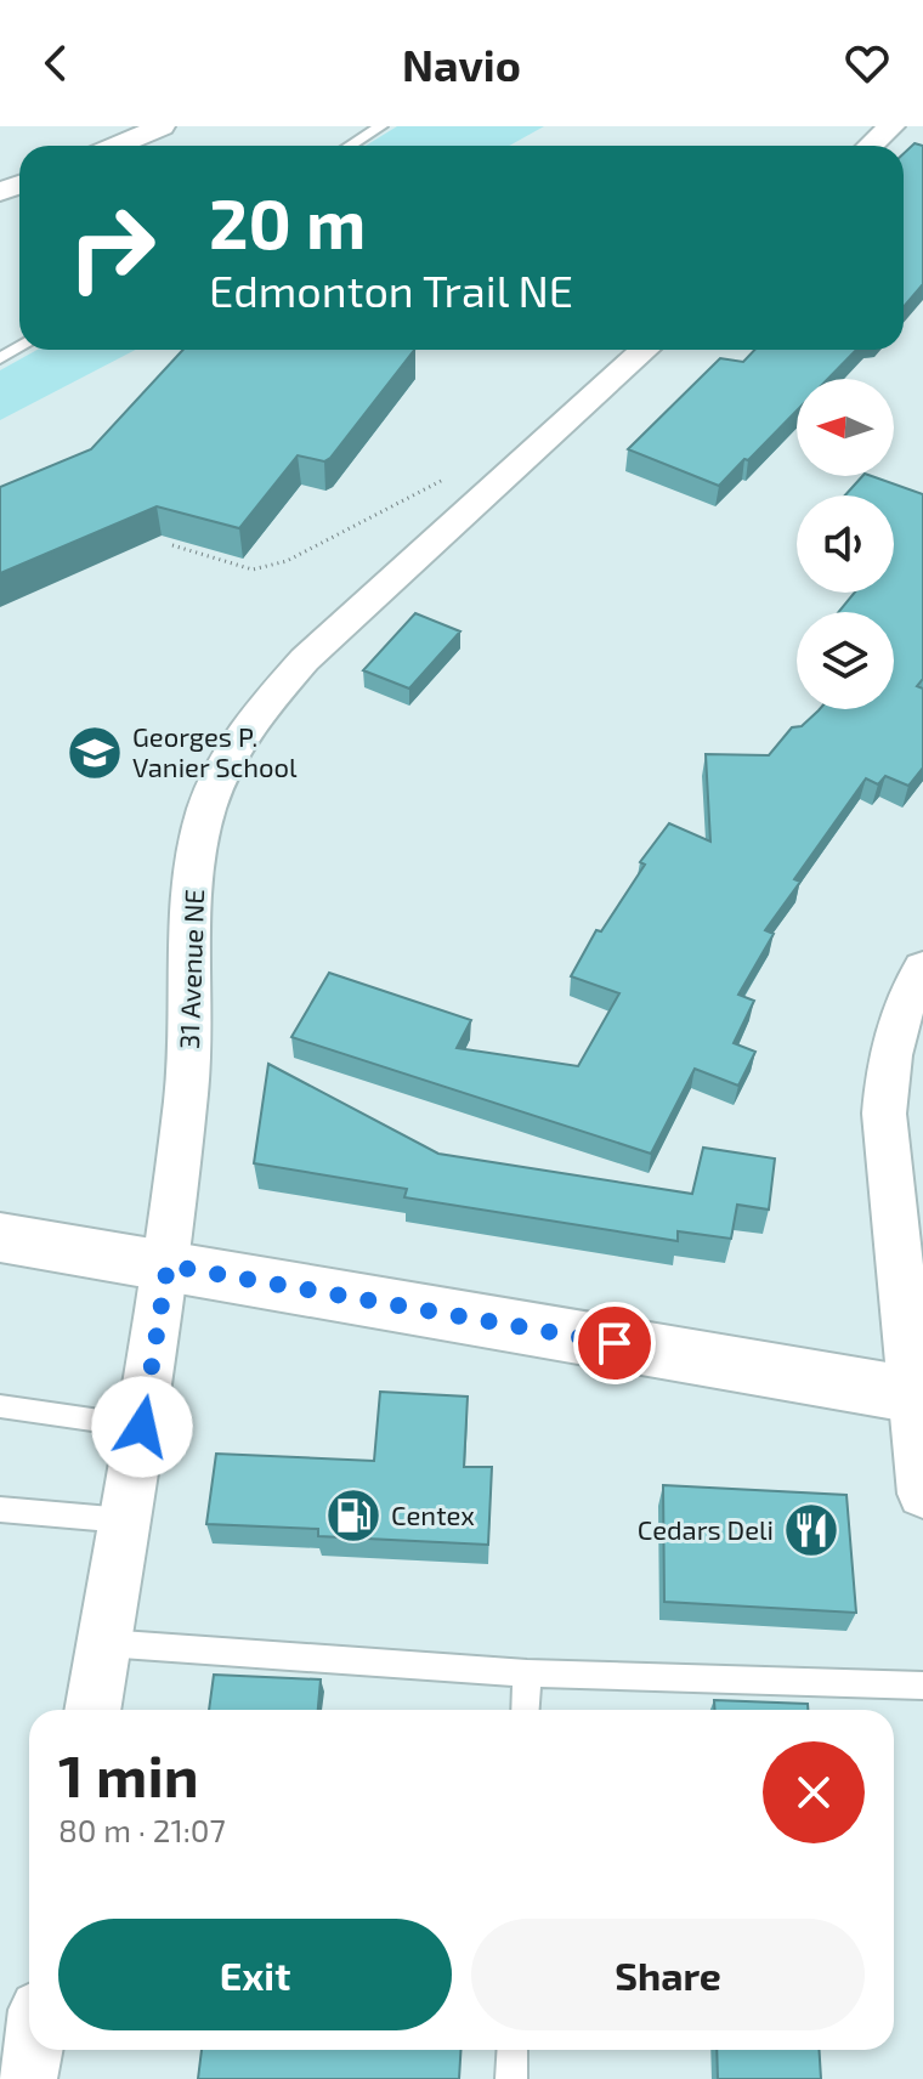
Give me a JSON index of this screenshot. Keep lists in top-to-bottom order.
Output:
{
  "streets": {
    "street": ["31 Avenue NE"]
  },
  "places": {
    "school or university": ["Georges P. Vanier School"],
    "fuel station": ["Centex"],
    "restaurant": ["Cedars Deli"]
  },
  "north": "left",
  "page": {
    "header": "Navio",
    "turn": ["20 m", "Edmonton Trail NE"],
    "heading": ["1 min", "80 m · 21:07"],
    "buttons": ["Exit", "Share"]
  }
}
